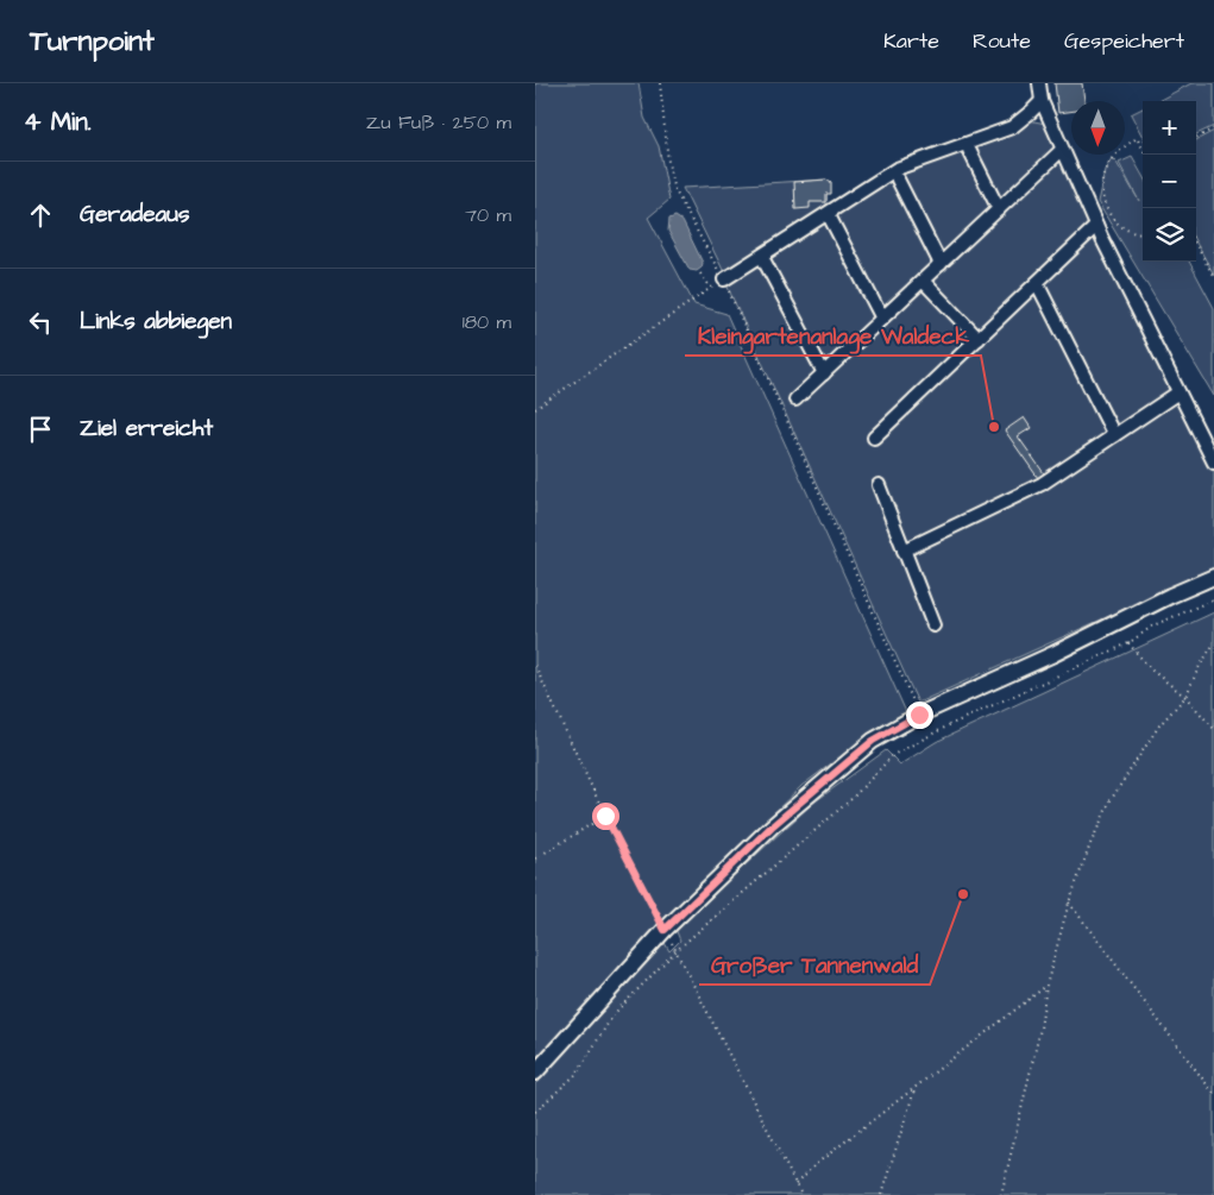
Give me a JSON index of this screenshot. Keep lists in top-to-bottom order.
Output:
{
  "places": ["Kleingartenanlage Waldeck", "Großer Tannenwald"],
  "north": "bottom",
  "page": {
    "header": "Turnpoint",
    "nav": ["Karte", "Route", "Gespeichert"],
    "heading": ["4 Min.", "Zu Fuß · 250 m"],
    "map_buttons": ["+", "−"],
    "list": [
      ["Geradeaus", "70 m"],
      ["Links abbiegen", "180 m"],
      "Ziel erreicht"
    ]
  }
}
